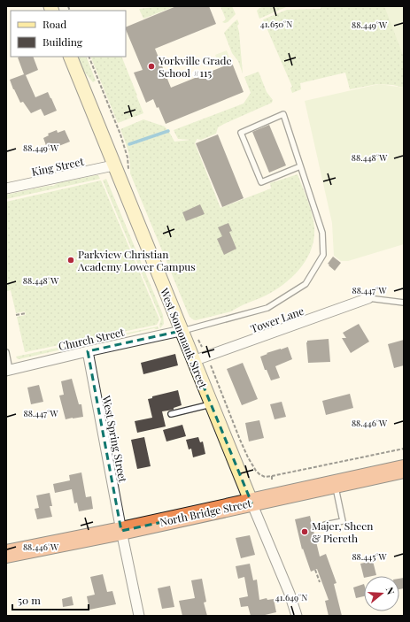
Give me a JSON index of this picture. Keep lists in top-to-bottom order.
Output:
{
  "streets": {
    "highway": ["North Bridge Street"],
    "street": [
      "King Street",
      "Tower Lane",
      "West Somonauk Street",
      "Church Street",
      "West Spring Street"
    ]
  },
  "crossings": [
    ["King Street", "West Somonauk Street"],
    ["Tower Lane", "West Somonauk Street"],
    ["West Somonauk Street", "Church Street"],
    ["West Somonauk Street", "North Bridge Street"],
    ["Church Street", "West Spring Street"],
    ["West Spring Street", "North Bridge Street"]
  ],
  "places": ["Yorkville Grade School #115", "Parkview Christian Academy Lower Campus", "Majer, Sheen & Piereth"],
  "legend": ["Road", "Building"],
  "scale_bar": "50 m",
  "north": "right",
  "coordinates": [
    "41.650°N",
    "88.449°W",
    "88.448°W",
    "88.447°W",
    "88.446°W",
    "88.445°W",
    "41.649°N"
  ]
}
